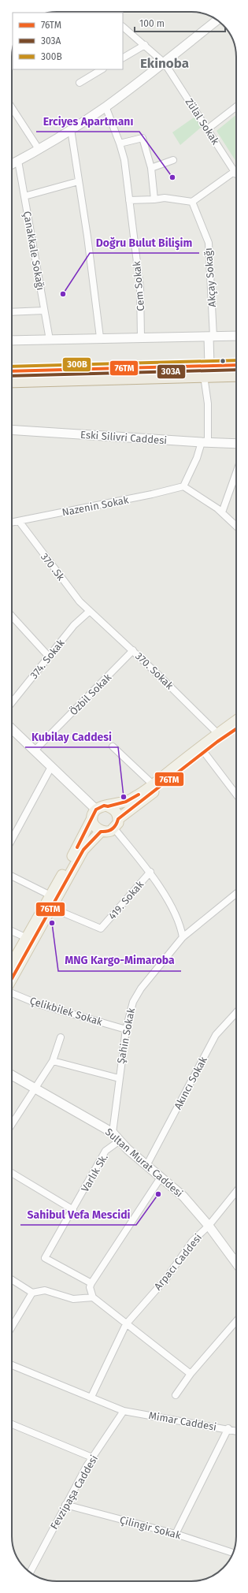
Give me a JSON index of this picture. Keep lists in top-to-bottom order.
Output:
{
  "streets": {
    "main road": ["Eski Silivri Caddesi", "Sultan Murat Caddesi"],
    "street": [
      "Zülal Sokak",
      "Çanakkale Sokağı",
      "Akçay Sokağı",
      "Cem Sokak",
      "Nazenin Sokak",
      "370 .Sk",
      "374. Sokak",
      "370. Sokak",
      "Özbil Sokak",
      "419. Sokak",
      "Çelikbilek Sokak",
      "Şahin Sokak",
      "Akıncı Sokak",
      "Varlık Sk.",
      "Arpacı Caddesi",
      "Mimar Caddesi",
      "Fevzipaşa Caddesi",
      "Çilingir Sokak"
    ]
  },
  "crossings": [
    ["Nazenin Sokak", "370 .Sk"],
    ["370 .Sk", "374. Sokak"],
    ["370 .Sk", "370. Sokak"],
    ["374. Sokak", "370. Sokak"],
    ["370. Sokak", "Özbil Sokak"],
    ["Çelikbilek Sokak", "Şahin Sokak"],
    ["Şahin Sokak", "Sultan Murat Caddesi"],
    ["Akıncı Sokak", "Sultan Murat Caddesi"],
    ["Sultan Murat Caddesi", "Varlık Sk."],
    ["Sultan Murat Caddesi", "Arpacı Caddesi"],
    ["Arpacı Caddesi", "Mimar Caddesi"],
    ["Mimar Caddesi", "Fevzipaşa Caddesi"],
    ["Fevzipaşa Caddesi", "Çilingir Sokak"]
  ],
  "districts": ["Ekinoba"],
  "places": [
    "Erciyes Apartmanı",
    "Doğru Bulut Bilişim",
    "Kubilay Caddesi",
    "MNG Kargo-Mimaroba",
    "Sahibul Vefa Mescidi"
  ],
  "lines": ["transit line 300B", "transit line 76TM", "transit line 303A"],
  "legend": ["76TM", "303A", "300B"],
  "scale_bar": "100 m"
}
